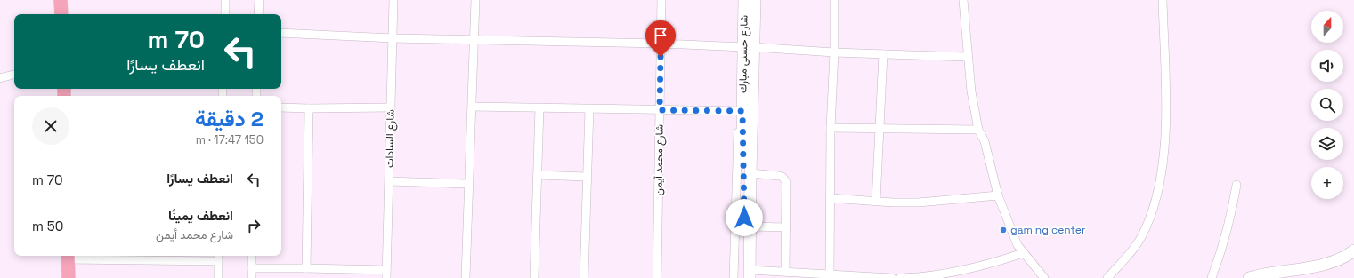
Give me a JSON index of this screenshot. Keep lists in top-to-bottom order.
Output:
{
  "streets": {
    "main road": ["شارع حسنى مبارك"],
    "street": ["شارع السادات", "شارع محمد أيمن"]
  },
  "places": ["gaming center"],
  "north": "top",
  "page": {
    "map_buttons": "+",
    "turn": ["70 m", "انعطف يسارًا"],
    "heading": ["2 دقيقة", "150 m · 17:47"],
    "list": [
      {
        "name": "انعطف يسارًا",
        "value": "70 m"
      },
      {
        "name": "انعطف يمينًا",
        "note": "شارع محمد أيمن",
        "value": "50 m"
      }
    ]
  }
}
